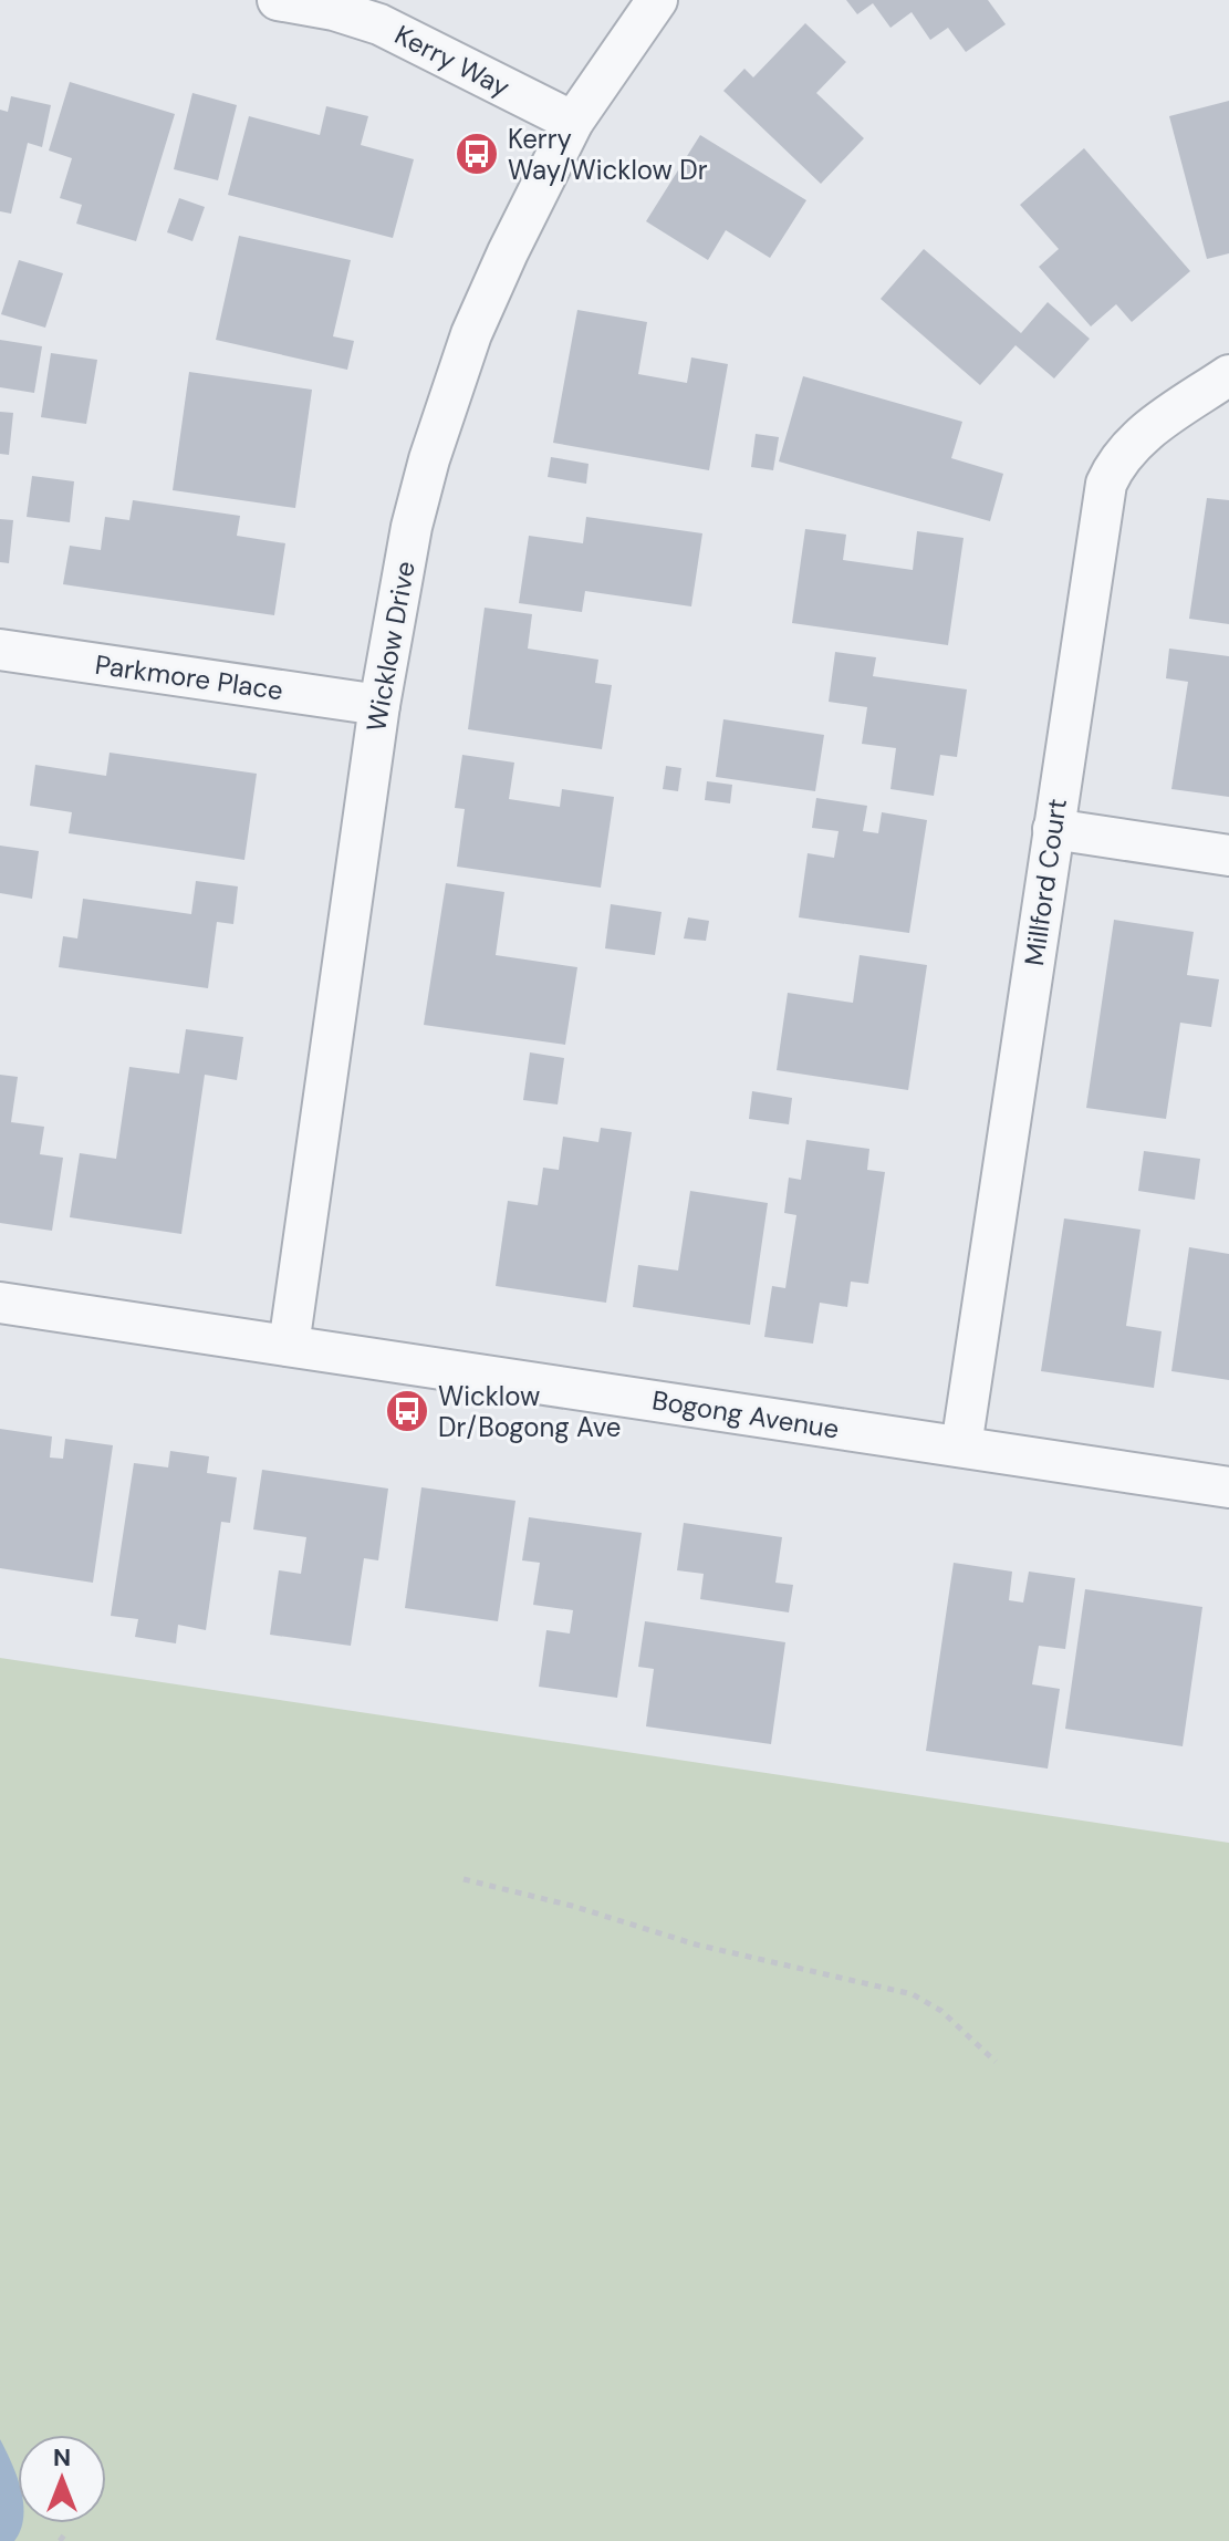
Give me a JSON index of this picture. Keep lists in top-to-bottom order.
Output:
{
  "streets": {
    "street": [
      "Kerry Way",
      "Wicklow Drive",
      "Parkmore Place",
      "Millford Court",
      "Bogong Avenue"
    ]
  },
  "crossings": [
    ["Kerry Way", "Wicklow Drive"],
    ["Wicklow Drive", "Parkmore Place"],
    ["Wicklow Drive", "Bogong Avenue"],
    ["Millford Court", "Bogong Avenue"]
  ],
  "places": {
    "bus stop": ["Kerry Way/Wicklow Dr", "Wicklow Dr/Bogong Ave"]
  },
  "north": "top"
}
